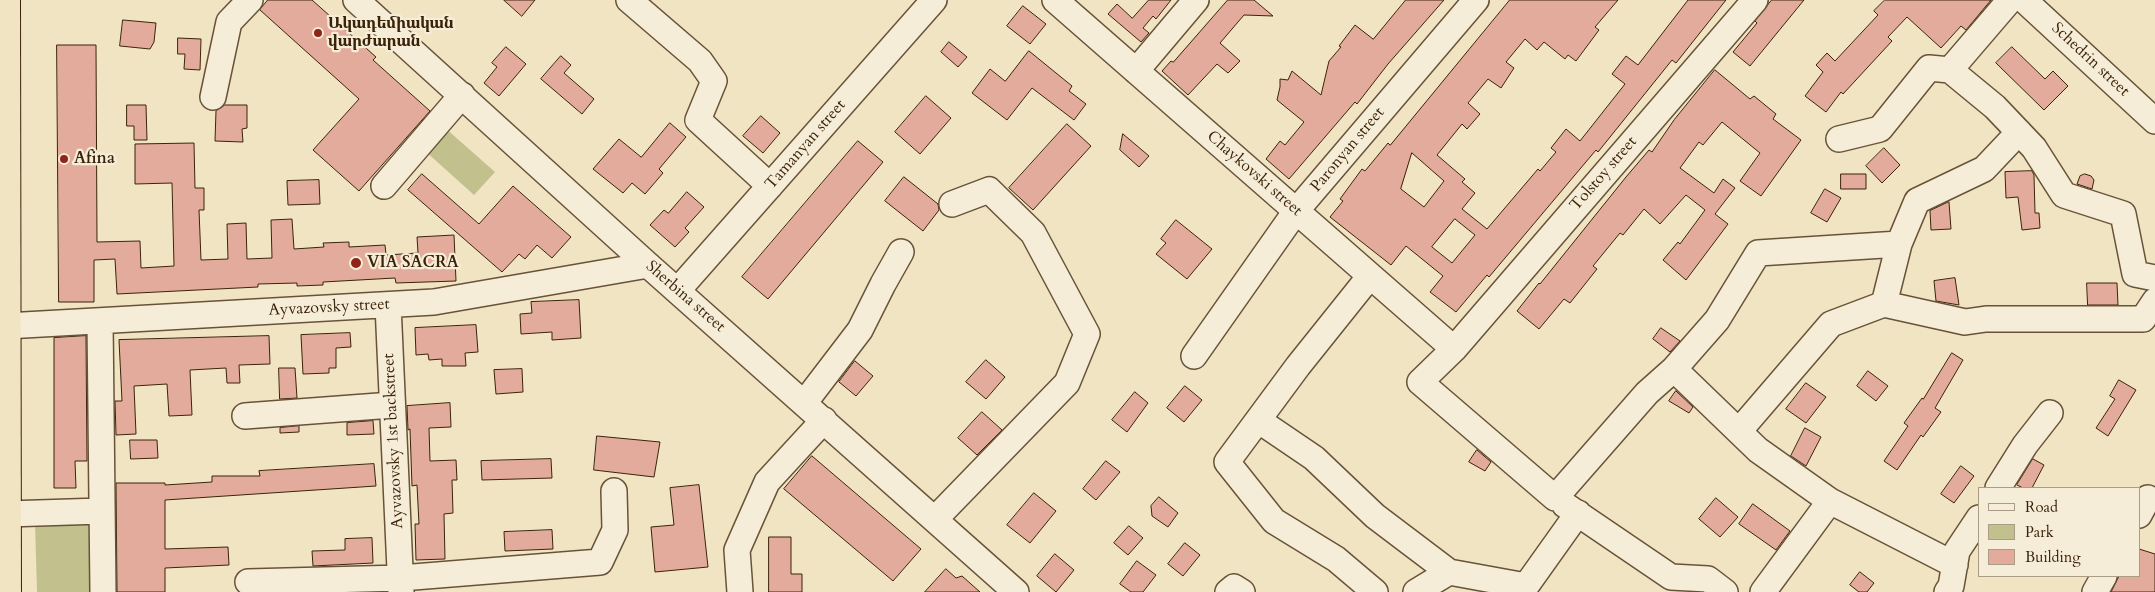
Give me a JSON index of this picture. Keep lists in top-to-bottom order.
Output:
{
  "streets": {
    "street": [
      "Schedrin street",
      "Tamanyan street",
      "Paronyan street",
      "Chaykovski street",
      "Tolstoy street",
      "Sherbina street",
      "Ayvazovsky street",
      "Ayvazovsky 1st backstreet"
    ]
  },
  "crossings": [
    ["Tamanyan street", "Sherbina street"],
    ["Paronyan street", "Chaykovski street"],
    ["Chaykovski street", "Tolstoy street"],
    ["Sherbina street", "Ayvazovsky street"],
    ["Ayvazovsky street", "Ayvazovsky 1st backstreet"]
  ],
  "places": ["Ակադեմիական վարժարան", "Afina", "VIA SACRA"],
  "legend": ["Road", "Park", "Building"]
}
